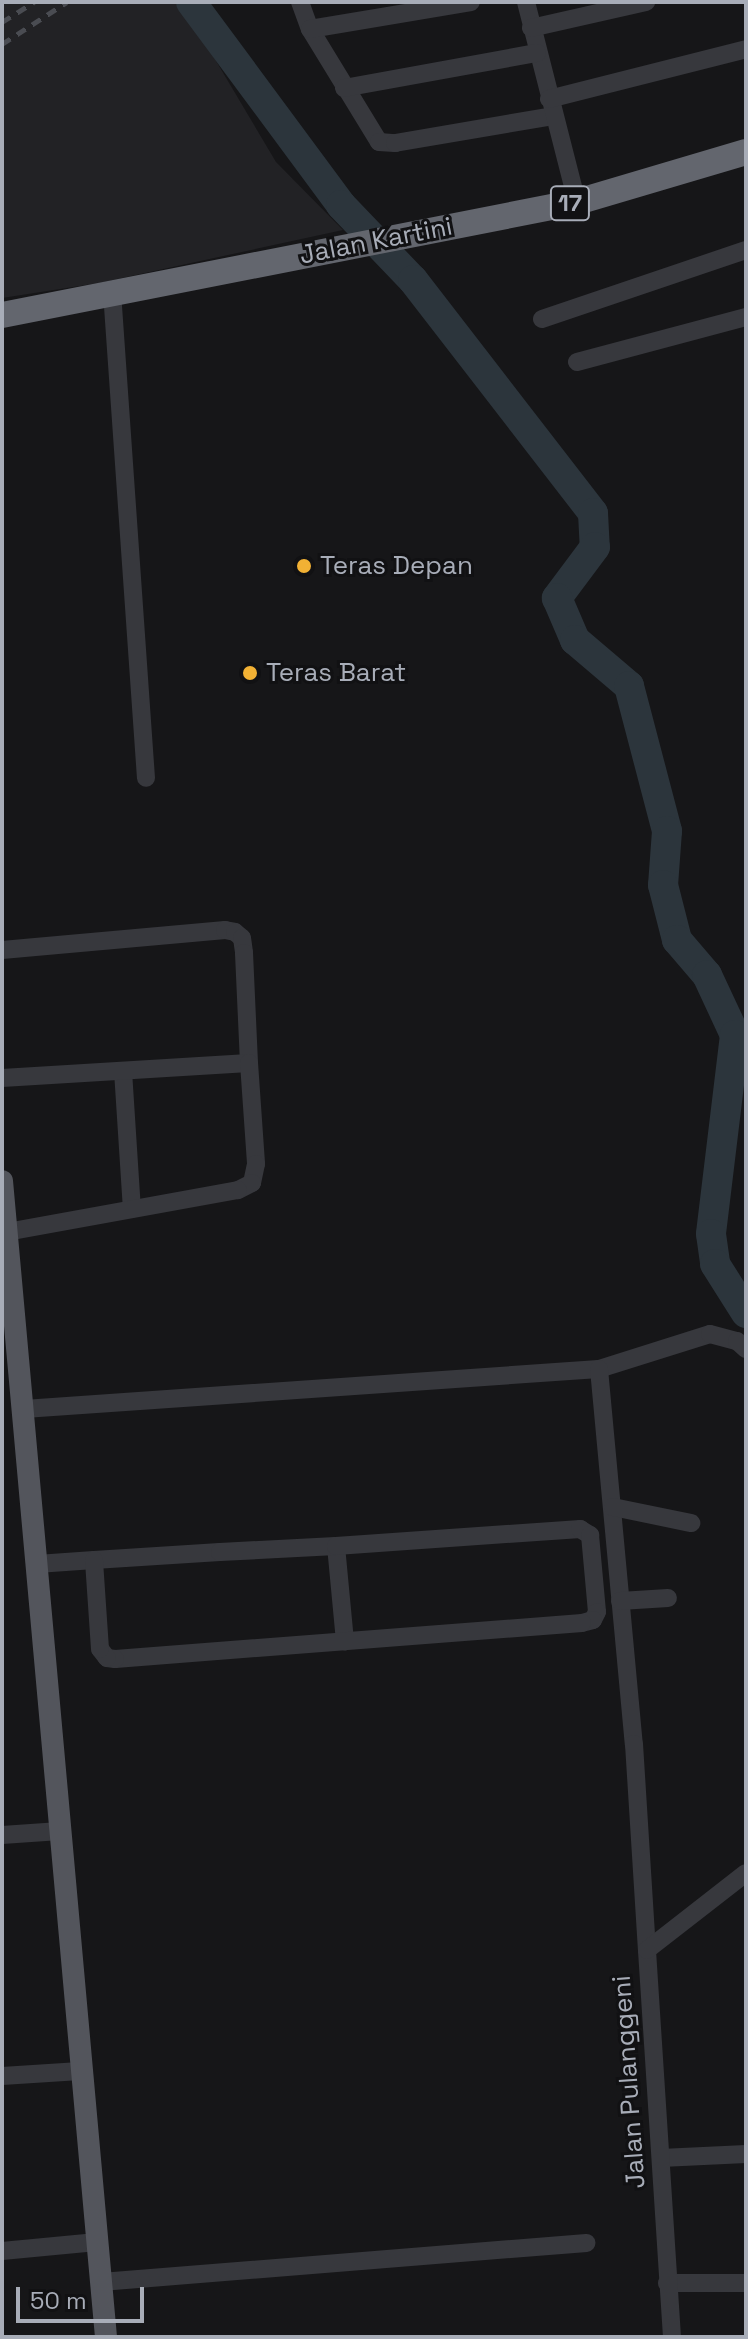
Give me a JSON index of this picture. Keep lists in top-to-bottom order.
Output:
{
  "streets": {
    "highway": ["17", "Jalan Kartini"],
    "street": ["Jalan Pulanggeni"]
  },
  "places": ["Teras Depan", "Teras Barat"],
  "scale_bar": "50 m"
}
